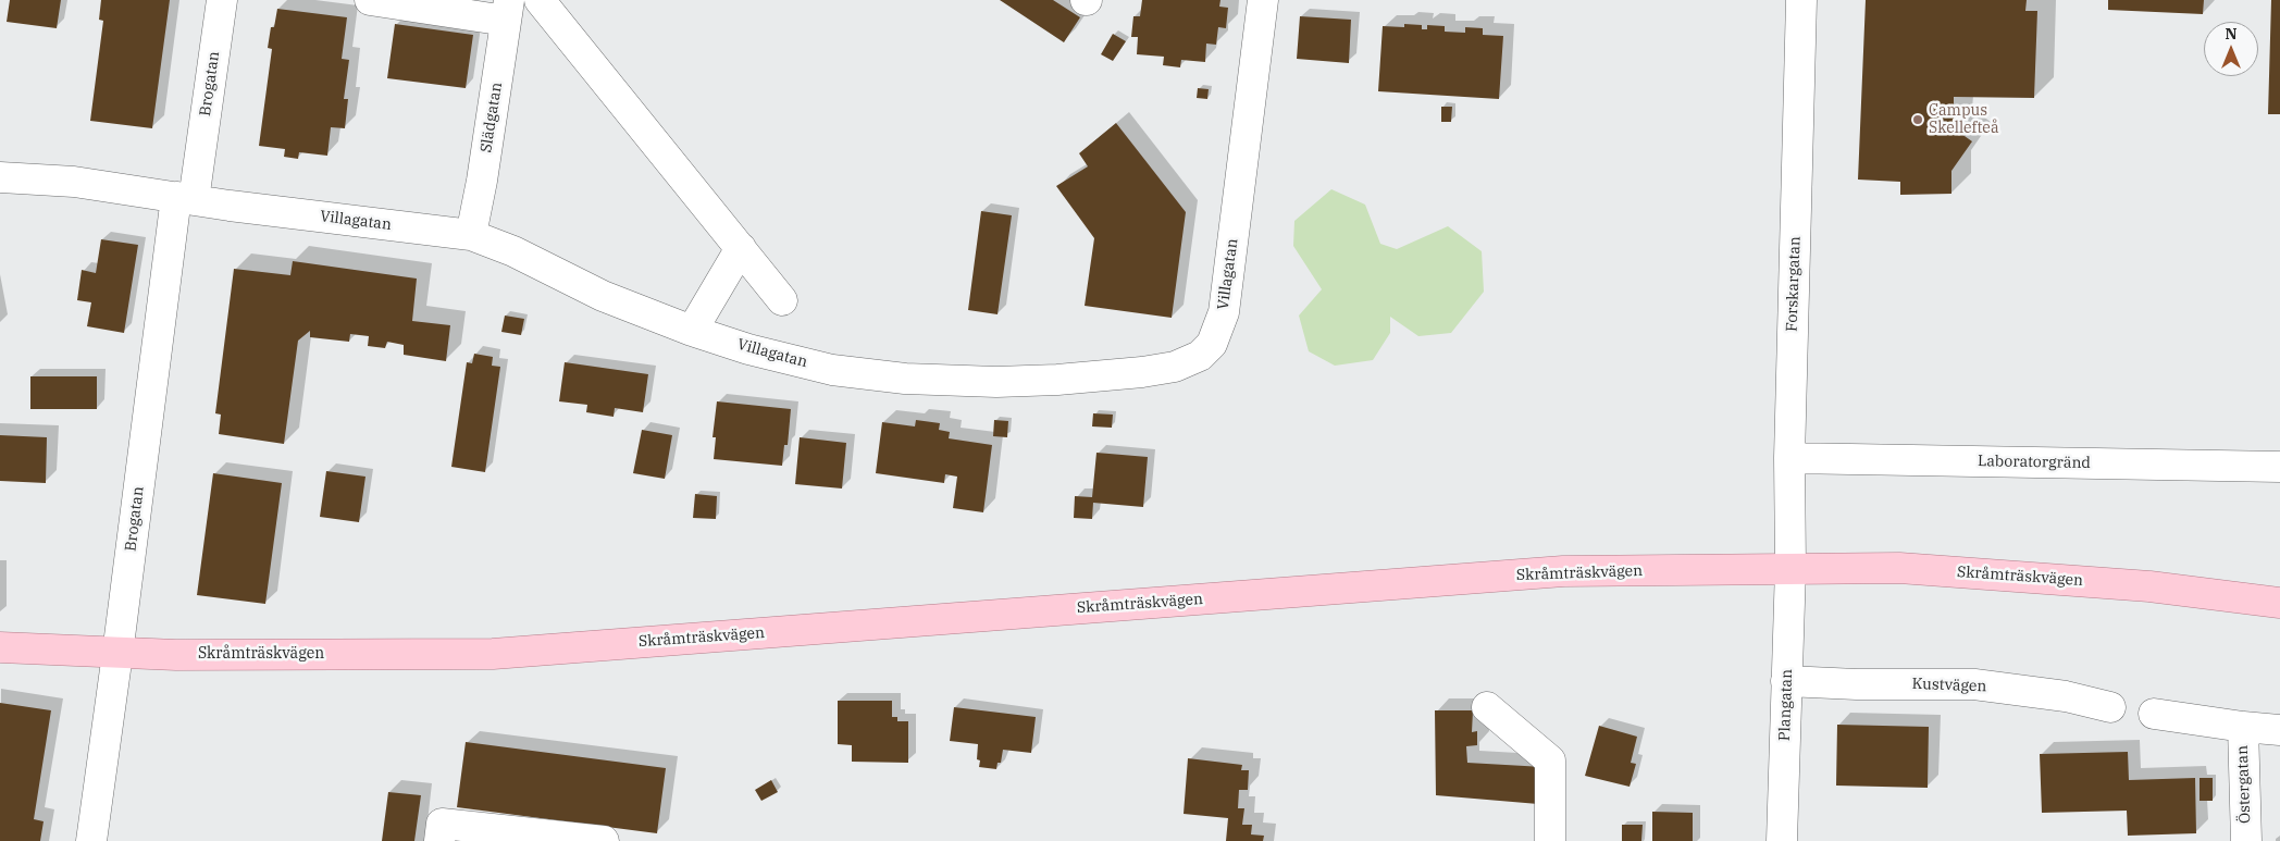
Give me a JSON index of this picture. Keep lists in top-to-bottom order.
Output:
{
  "streets": {
    "main road": ["Skråmträskvägen"],
    "street": [
      "Brogatan",
      "Slädgatan",
      "Villagatan",
      "Forskargatan",
      "Laboratorgränd",
      "Kustvägen",
      "Plangatan",
      "Östergatan"
    ]
  },
  "crossings": [
    ["Brogatan", "Villagatan"],
    ["Brogatan", "Skråmträskvägen"],
    ["Slädgatan", "Villagatan"],
    ["Forskargatan", "Laboratorgränd"],
    ["Forskargatan", "Skråmträskvägen"],
    ["Forskargatan", "Plangatan"],
    ["Skråmträskvägen", "Plangatan"],
    ["Kustvägen", "Plangatan"]
  ],
  "places": ["Campus Skellefteå"],
  "north": "top"
}
